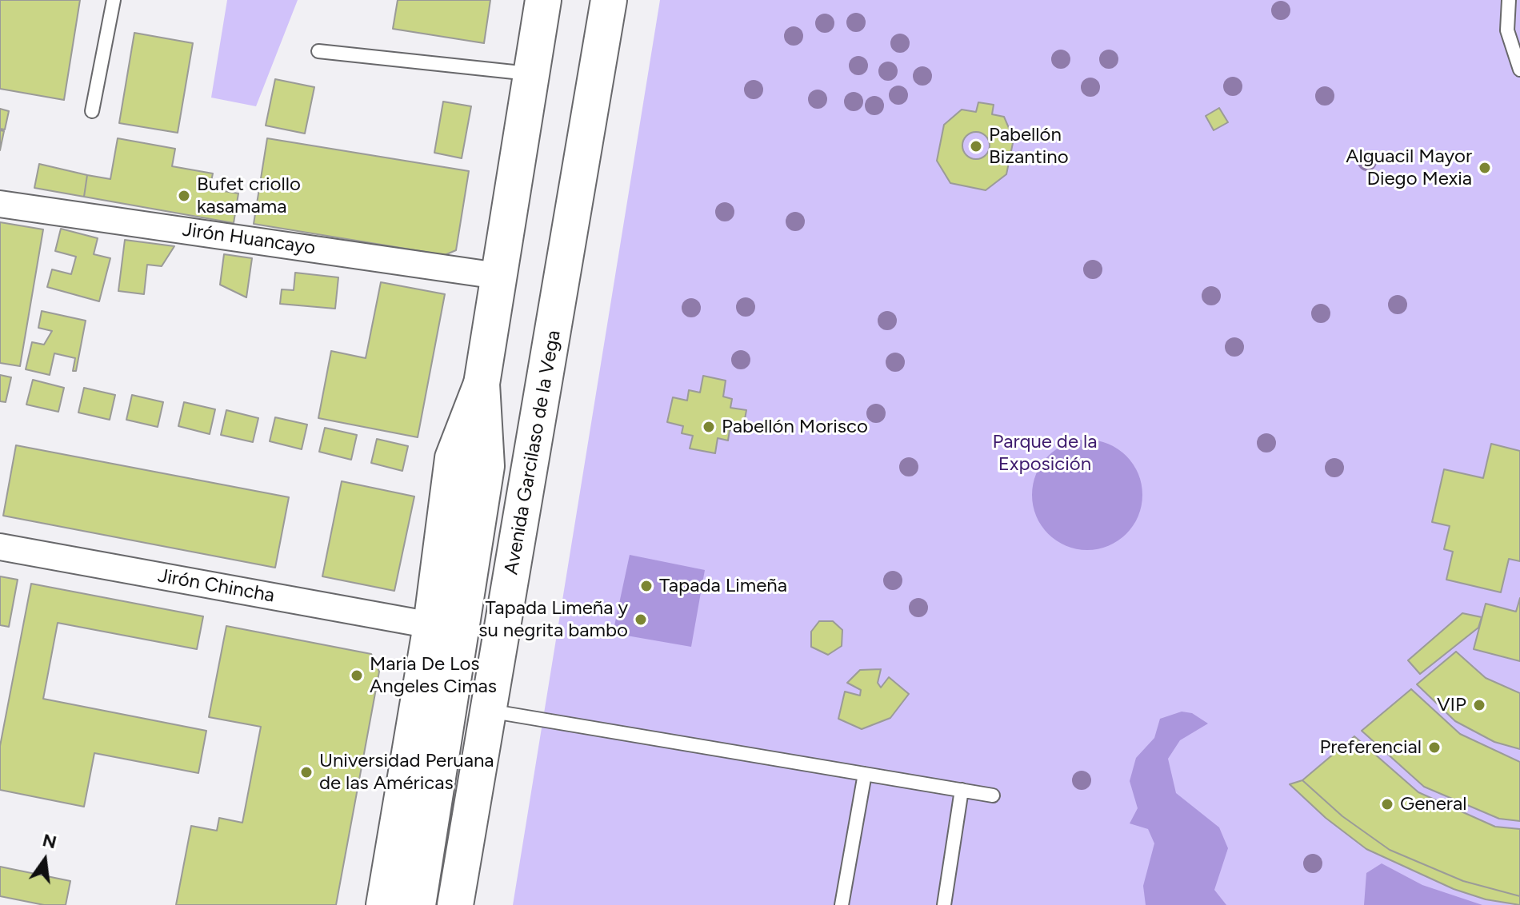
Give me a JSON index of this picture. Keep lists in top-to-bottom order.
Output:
{
  "streets": {
    "main road": ["Avenida Garcilaso de la Vega"],
    "street": ["Jirón Huancayo", "Jirón Chincha"]
  },
  "parks": ["Parque de la Exposición"],
  "places": [
    "Pabellón Bizantino",
    "Alguacil Mayor Diego Mexia",
    "Bufet criollo kasamama",
    "Pabellón Morisco",
    "Tapada Limeña",
    "Tapada Limeña y su negrita bambo",
    "Maria De Los Angeles Cimas",
    "VIP",
    "Preferencial",
    "Universidad Peruana de las Américas",
    "General"
  ],
  "north": "top"
}
